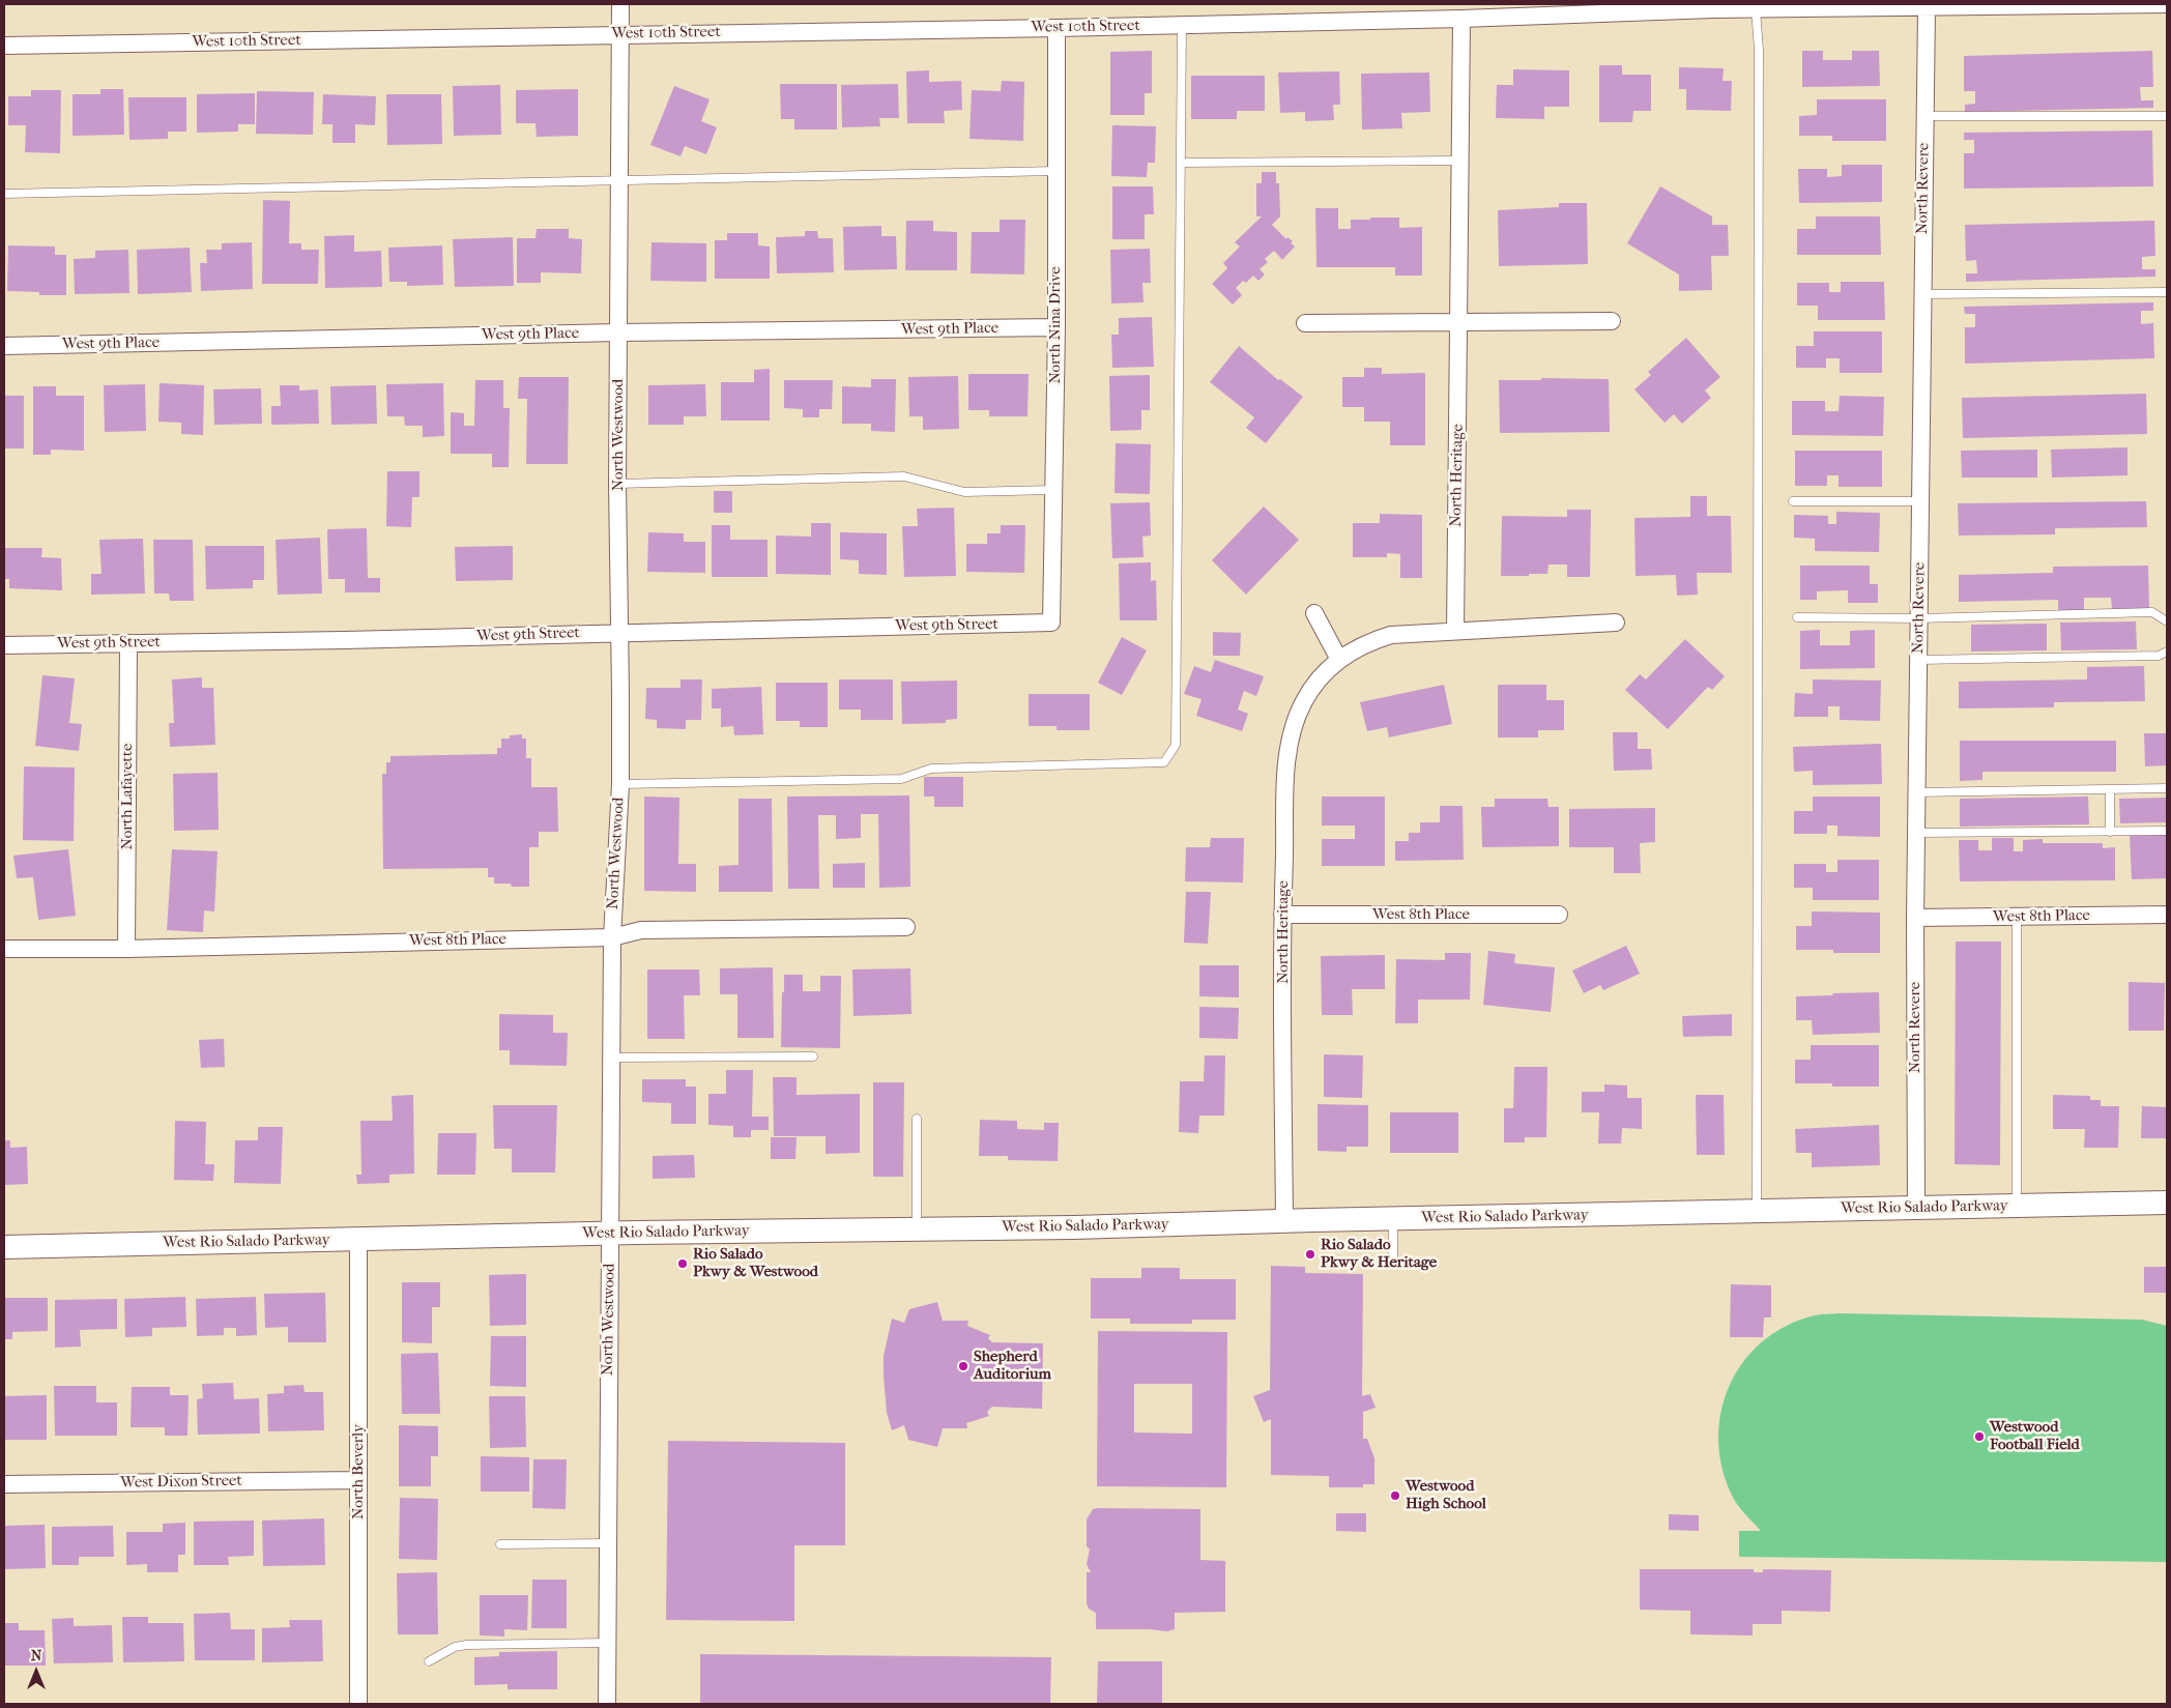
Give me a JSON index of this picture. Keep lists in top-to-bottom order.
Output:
{
  "streets": {
    "main road": ["West Rio Salado Parkway"],
    "street": [
      "West 10th Street",
      "North Revere",
      "North Nina Drive",
      "West 9th Place",
      "North Westwood",
      "North Heritage",
      "West 9th Street",
      "North Lafayette",
      "West 8th Place",
      "North Beverly",
      "West Dixon Street"
    ]
  },
  "crossings": [
    ["West 10th Street", "North Revere"],
    ["West 10th Street", "North Nina Drive"],
    ["West 10th Street", "North Westwood"],
    ["West 10th Street", "North Heritage"],
    ["North Revere", "West 8th Place"],
    ["North Revere", "West Rio Salado Parkway"],
    ["North Nina Drive", "West 9th Place"],
    ["North Nina Drive", "West 9th Street"],
    ["West 9th Place", "North Westwood"],
    ["North Westwood", "West 9th Street"],
    ["North Westwood", "West 8th Place"],
    ["North Westwood", "West Rio Salado Parkway"],
    ["North Heritage", "West 8th Place"],
    ["North Heritage", "West Rio Salado Parkway"],
    ["West 9th Street", "North Lafayette"],
    ["North Lafayette", "West 8th Place"],
    ["West Rio Salado Parkway", "North Beverly"],
    ["North Beverly", "West Dixon Street"]
  ],
  "places": [
    "Rio Salado Pkwy & Heritage",
    "Rio Salado Pkwy & Westwood",
    "Shepherd Auditorium",
    "Westwood Football Field",
    "Westwood High School"
  ],
  "north": "top"
}
